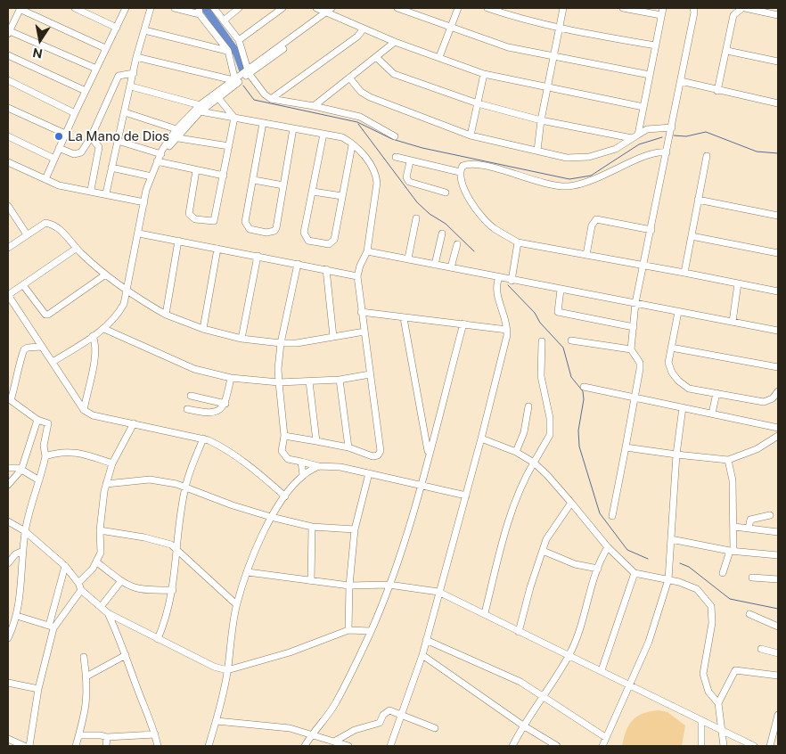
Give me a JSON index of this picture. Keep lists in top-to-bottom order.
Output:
{
  "places": ["La Mano de Dios"],
  "north": "bottom"
}
